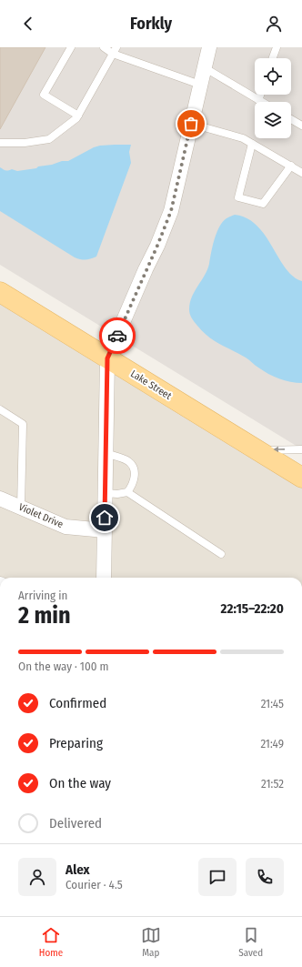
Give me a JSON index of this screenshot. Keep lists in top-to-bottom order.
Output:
{
  "streets": {
    "main road": ["Lake Street"],
    "street": ["Violet Drive"]
  },
  "page": {
    "header": "Forkly",
    "heading": ["2 min", "Arriving in", "22:15–22:20"],
    "panel": ["Alex", "Courier · 4.5"],
    "bar": "On the way · 100 m",
    "list": [
      ["Confirmed", "21:45"],
      ["Preparing", "21:49"],
      ["On the way", "21:52"],
      "Delivered"
    ],
    "tabs": ["Home", "Map", "Saved"]
  }
}
